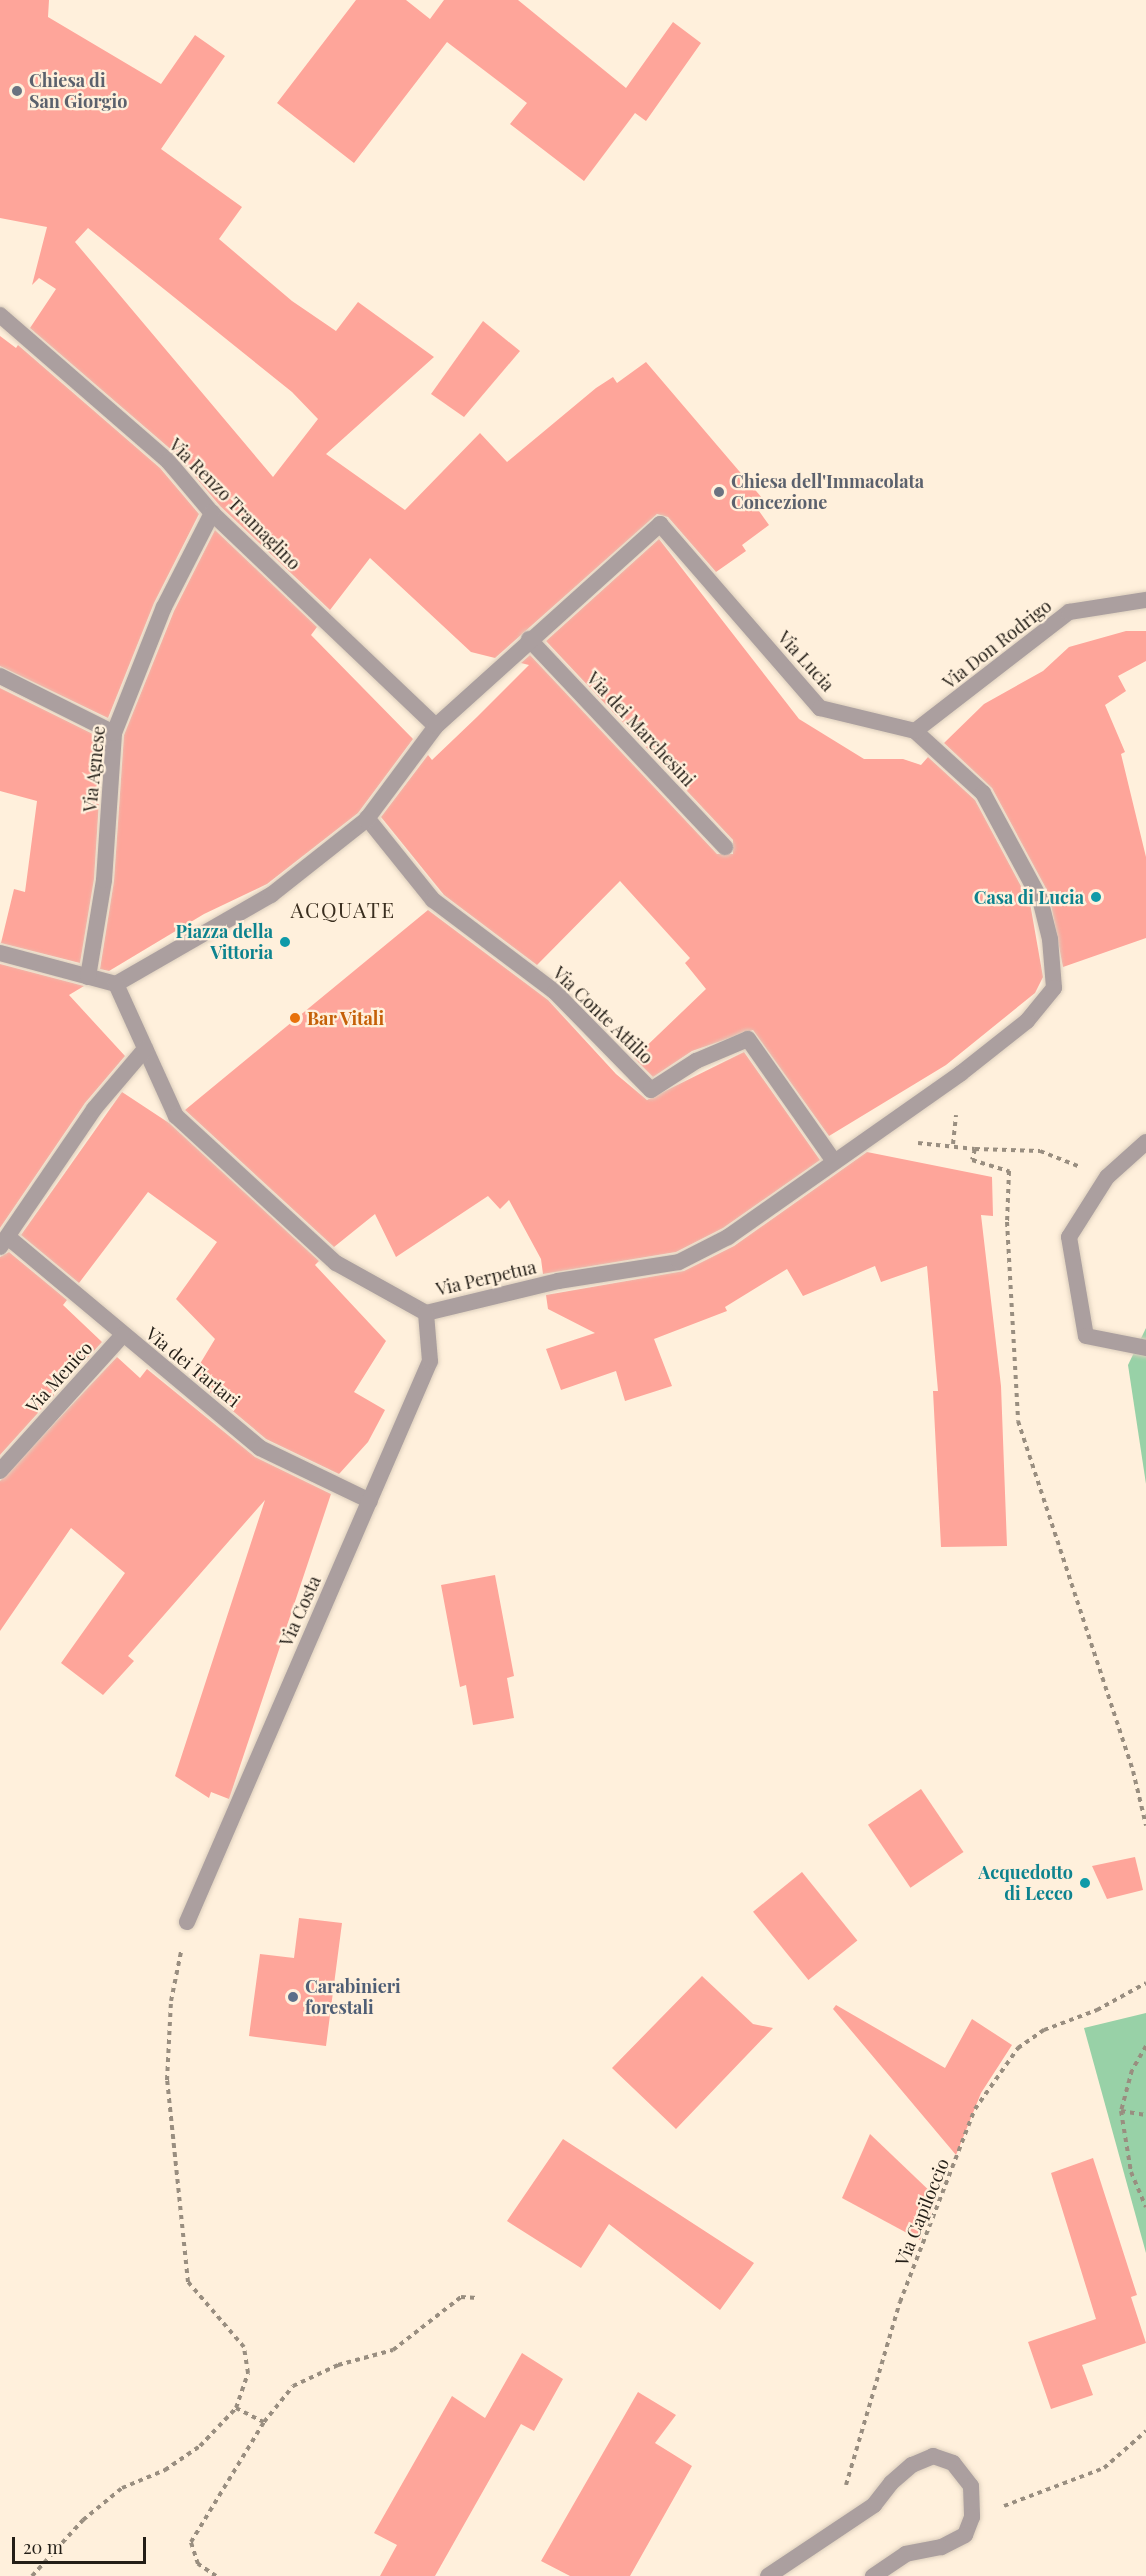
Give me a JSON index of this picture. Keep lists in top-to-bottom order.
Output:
{
  "streets": {
    "street": [
      "Via Renzo Tramaglino",
      "Via Don Rodrigo",
      "Via Lucia",
      "Via dei Marchesini",
      "Via Agnese",
      "Via Conte Attilio",
      "Via Perpetua",
      "Via dei Tartari",
      "Via Menico",
      "Via Costa"
    ],
    "path": ["Via Capiloccio"]
  },
  "crossings": [
    ["Via Renzo Tramaglino", "Via Lucia"],
    ["Via Renzo Tramaglino", "Via Agnese"],
    ["Via Don Rodrigo", "Via Lucia"],
    ["Via Lucia", "Via dei Marchesini"],
    ["Via Lucia", "Via Perpetua"],
    ["Via Conte Attilio", "Via Perpetua"],
    ["Via Perpetua", "Via Costa"],
    ["Via dei Tartari", "Via Menico"],
    ["Via dei Tartari", "Via Costa"]
  ],
  "districts": ["ACQUATE"],
  "places": [
    "Chiesa di San Giorgio",
    "Chiesa dell'Immacolata Concezione",
    "Casa di Lucia",
    "Piazza della Vittoria",
    "Bar Vitali",
    "Acquedotto di Lecco",
    "Carabinieri forestali"
  ],
  "scale_bar": "20 m"
}
